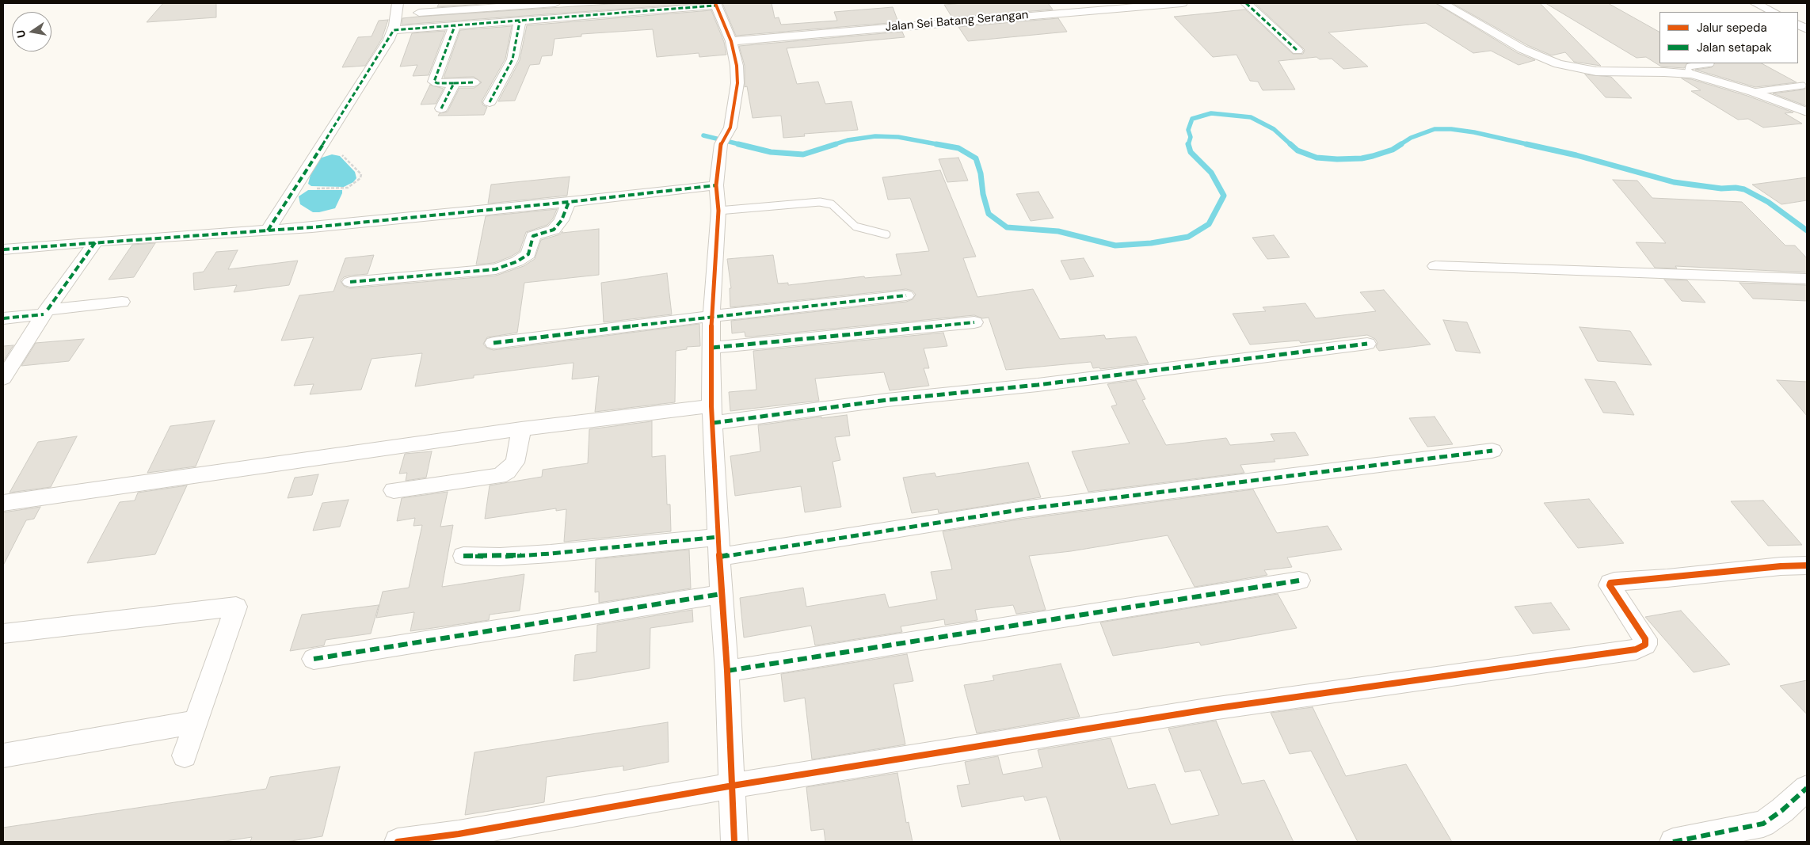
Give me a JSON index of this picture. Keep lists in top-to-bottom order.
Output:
{
  "streets": {
    "street": ["Jalan Sei Batang Serangan"]
  },
  "legend": ["Jalur sepeda", "Jalan setapak"],
  "north": "left"
}
